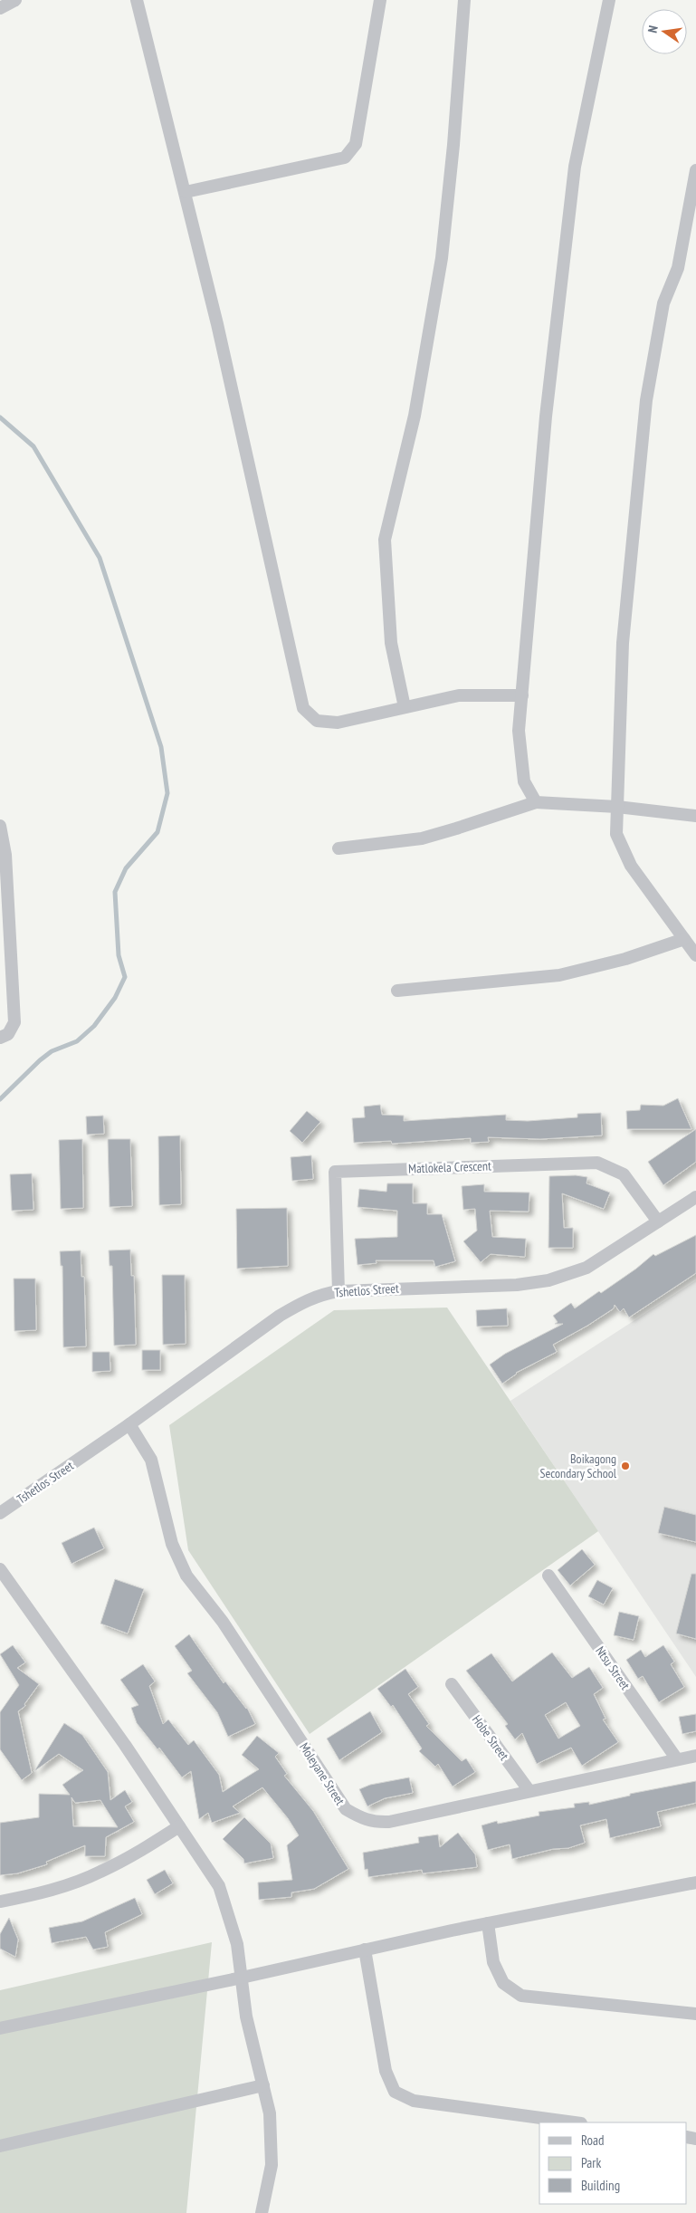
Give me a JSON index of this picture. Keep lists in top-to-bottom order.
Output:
{
  "streets": {
    "street": [
      "Matlokela Crescent",
      "Tshetlos Street",
      "Ntsu Street",
      "Hobe Street",
      "Moleyane Street"
    ]
  },
  "crossings": [
    ["Matlokela Crescent", "Tshetlos Street"],
    ["Tshetlos Street", "Moleyane Street"],
    ["Ntsu Street", "Moleyane Street"],
    ["Hobe Street", "Moleyane Street"]
  ],
  "places": ["Boikagong Secondary School"],
  "legend": ["Road", "Park", "Building"],
  "north": "left"
}
